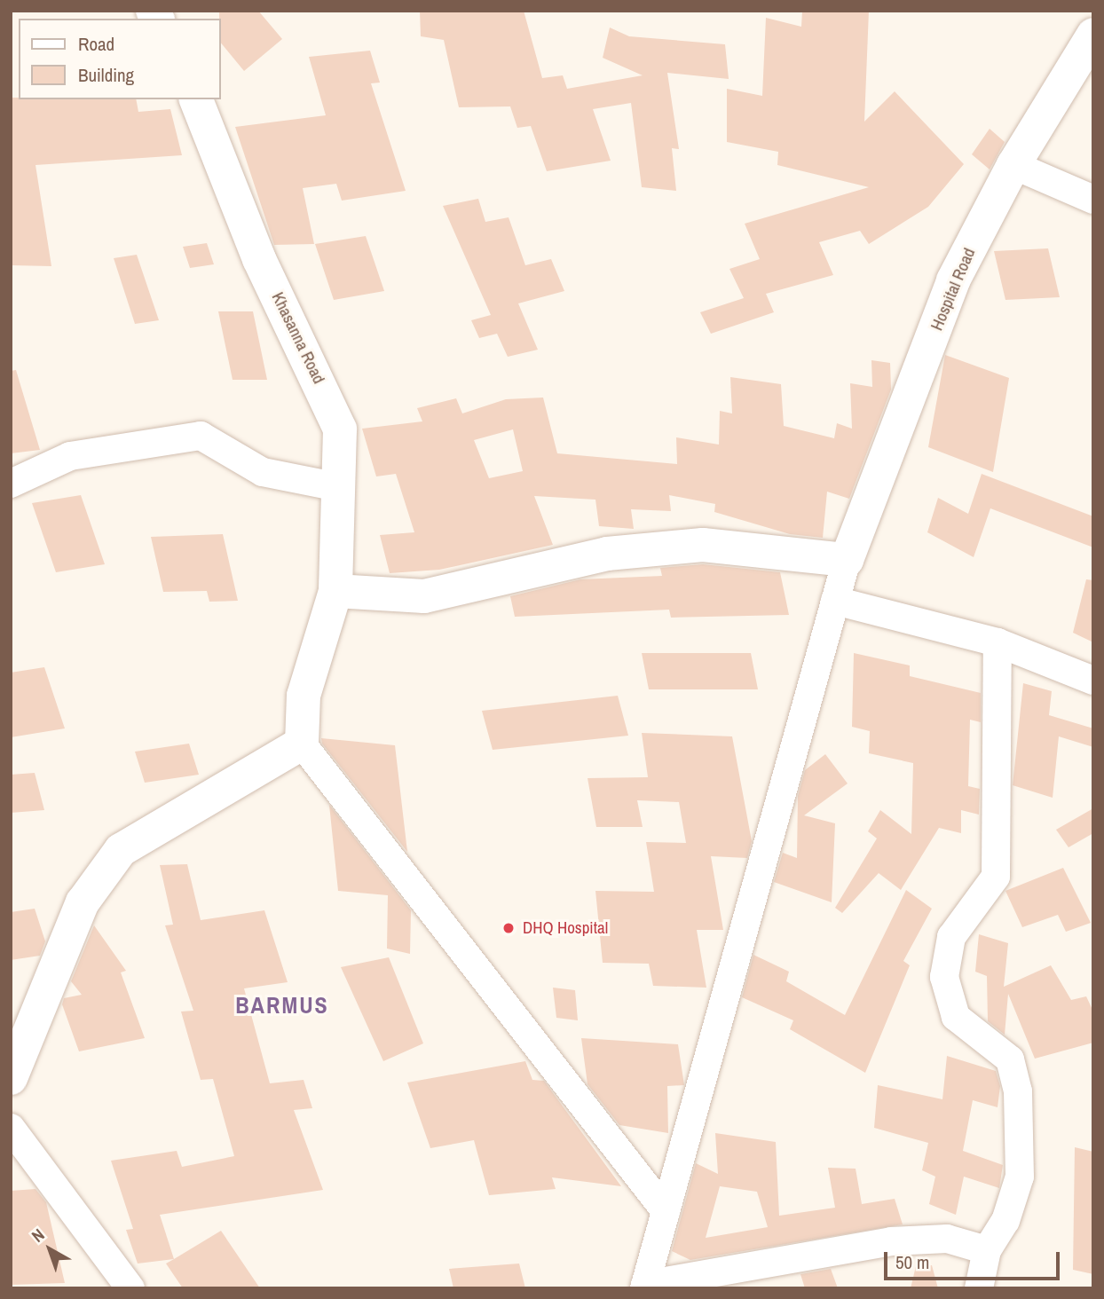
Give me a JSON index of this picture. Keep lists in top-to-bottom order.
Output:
{
  "streets": {
    "street": ["Hospital Road", "Khasanna Road"]
  },
  "districts": ["BARMUS"],
  "places": ["DHQ Hospital"],
  "legend": ["Road", "Building"],
  "scale_bar": "50 m",
  "north": "top left"
}
